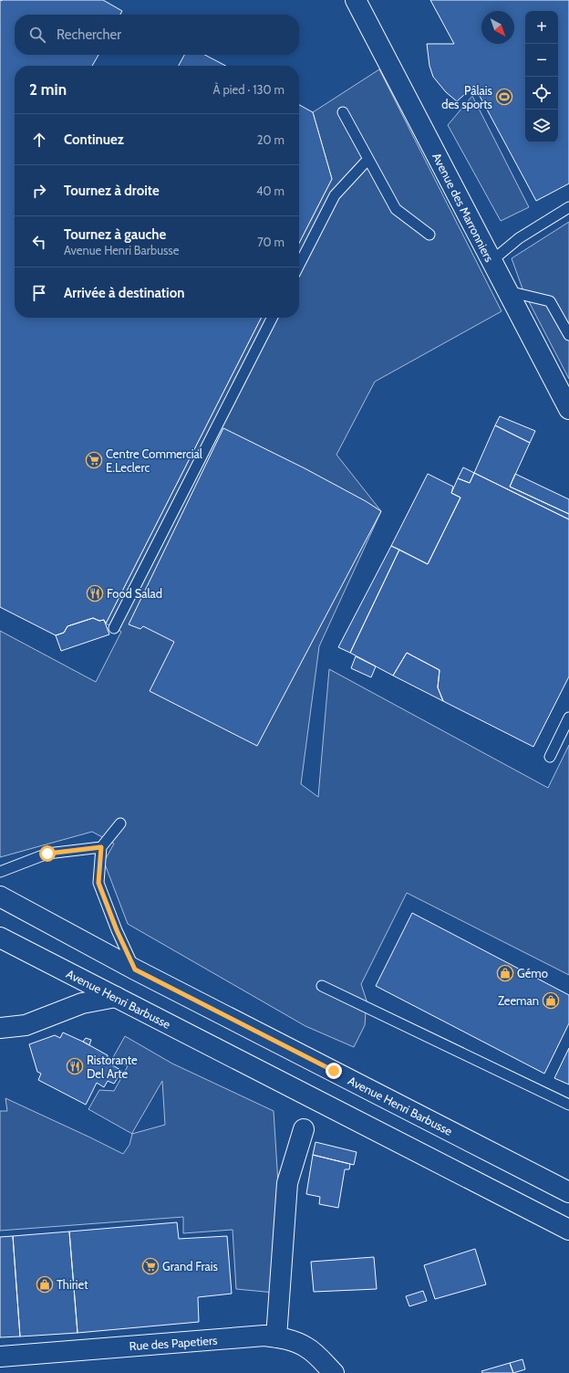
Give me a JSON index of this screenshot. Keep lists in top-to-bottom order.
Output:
{
  "streets": {
    "main road": ["Avenue des Marronniers", "Avenue Henri Barbusse", "Rue des Papetiers"]
  },
  "places": {
    "sports": ["Palais des sports"],
    "supermarket": ["Centre Commercial E.Leclerc", "Grand Frais"],
    "restaurant": ["Food Salad", "Ristorante Del Arte"],
    "shop": ["Gémo", "Zeeman", "Thiriet"]
  },
  "north": "bottom right",
  "page": {
    "map_buttons": ["+", "−"],
    "search": "Rechercher",
    "heading": ["2 min", "À pied · 130 m"],
    "list": [
      ["Continuez", "20 m"],
      ["Tournez à droite", "40 m"],
      ["Tournez à gauche", "Avenue Henri Barbusse", "70 m"],
      "Arrivée à destination"
    ]
  }
}
